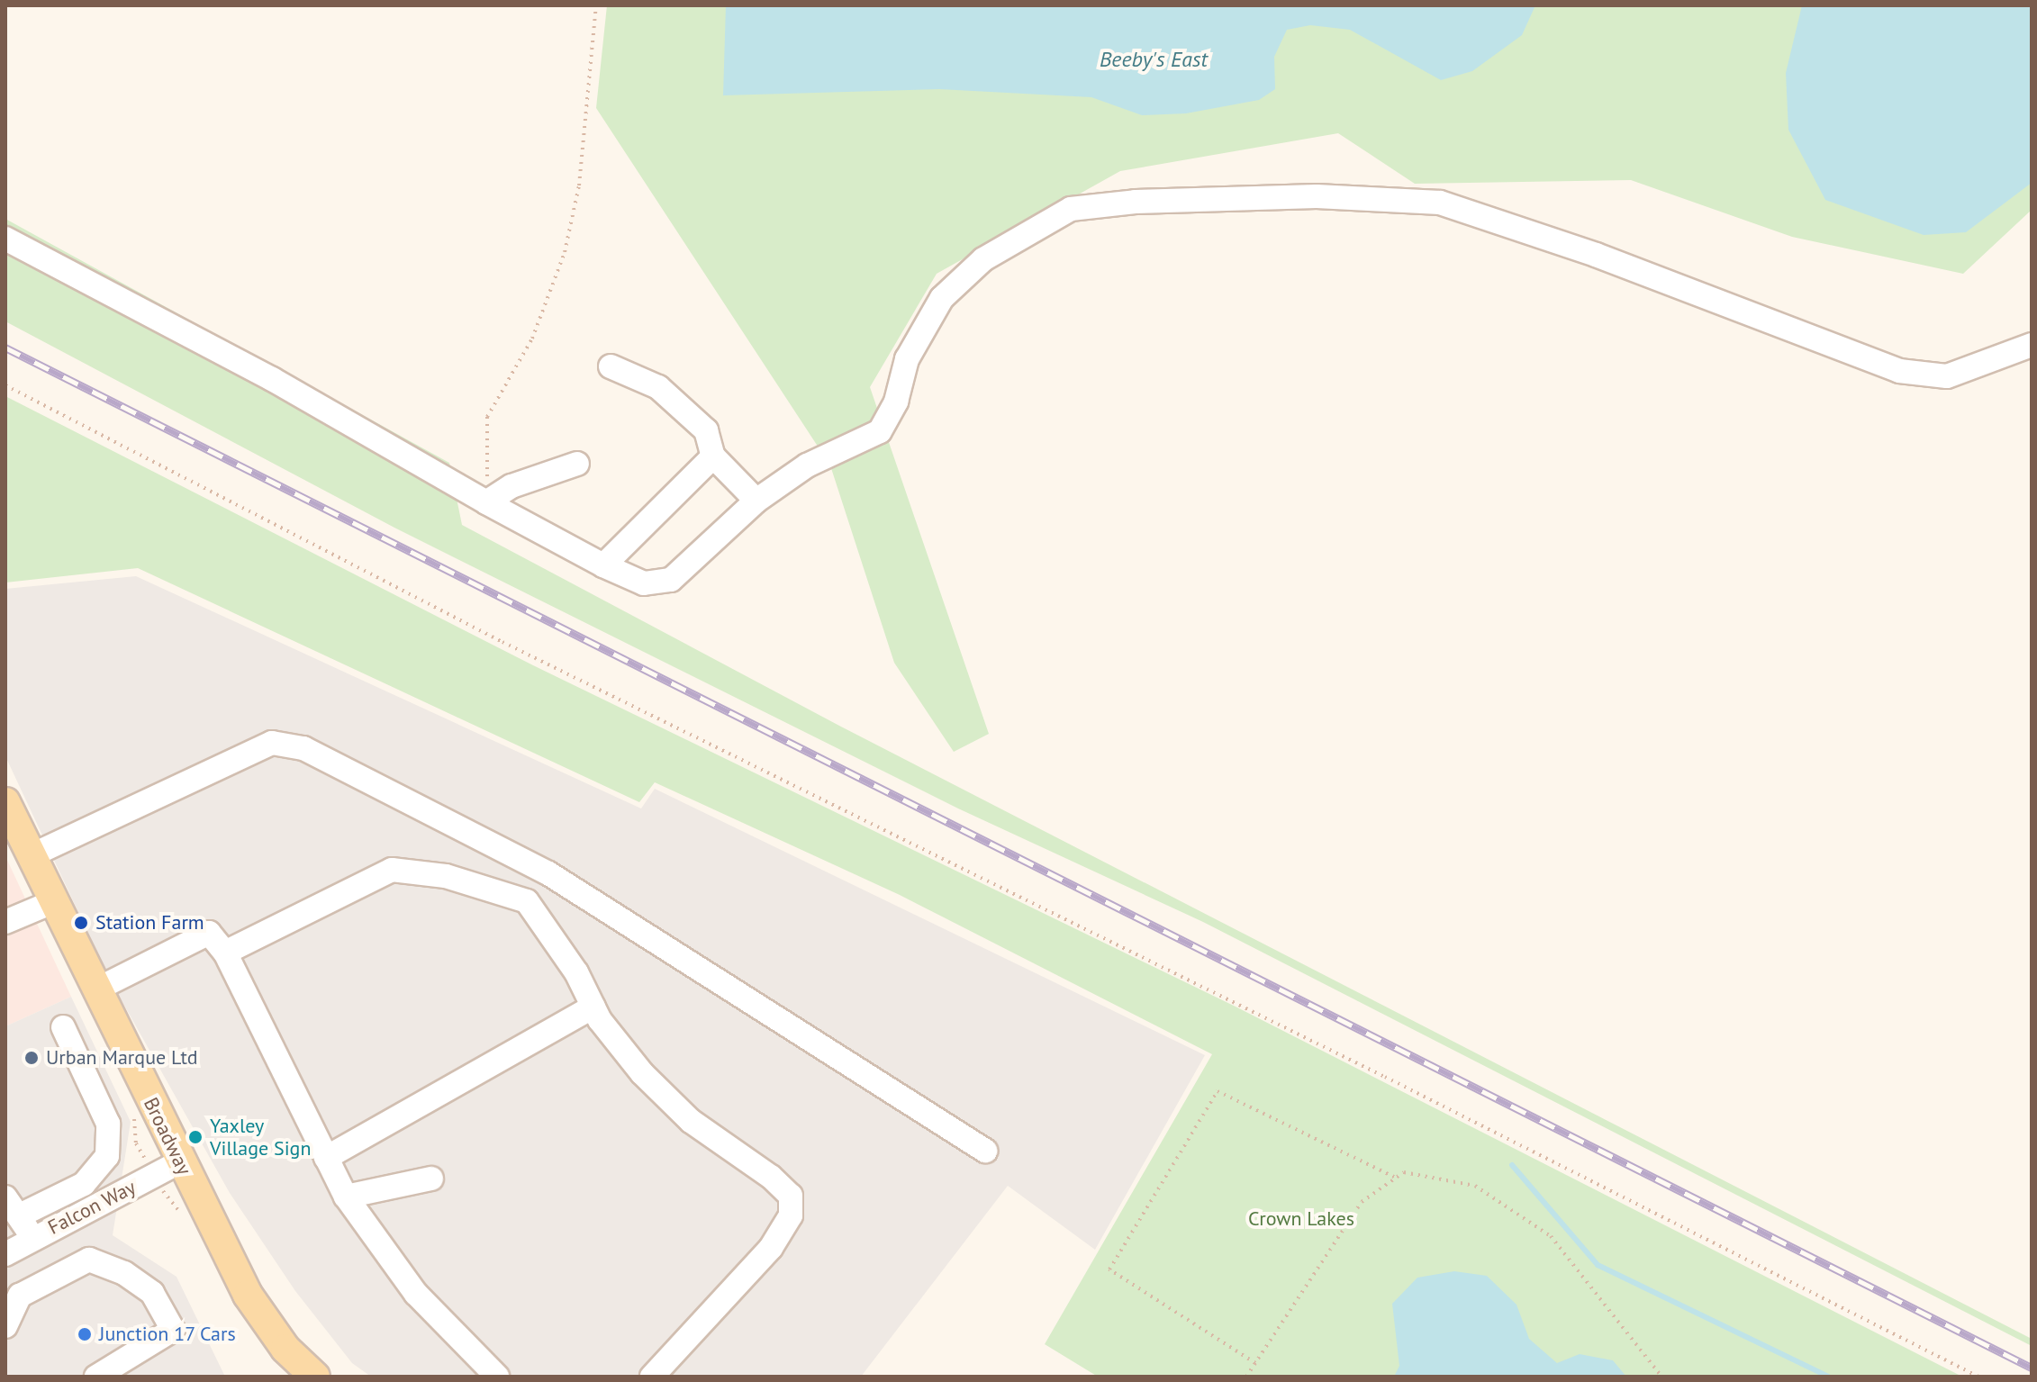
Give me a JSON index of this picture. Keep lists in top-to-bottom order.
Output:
{
  "streets": {
    "main road": ["Broadway"],
    "street": ["Falcon Way"]
  },
  "crossings": [
    ["Broadway", "Falcon Way"]
  ],
  "water": ["Beeby's East"],
  "parks": ["Crown Lakes"],
  "places": [
    "Station Farm",
    "Urban Marque Ltd",
    "Yaxley Village Sign",
    "Junction 17 Cars"
  ]
}
